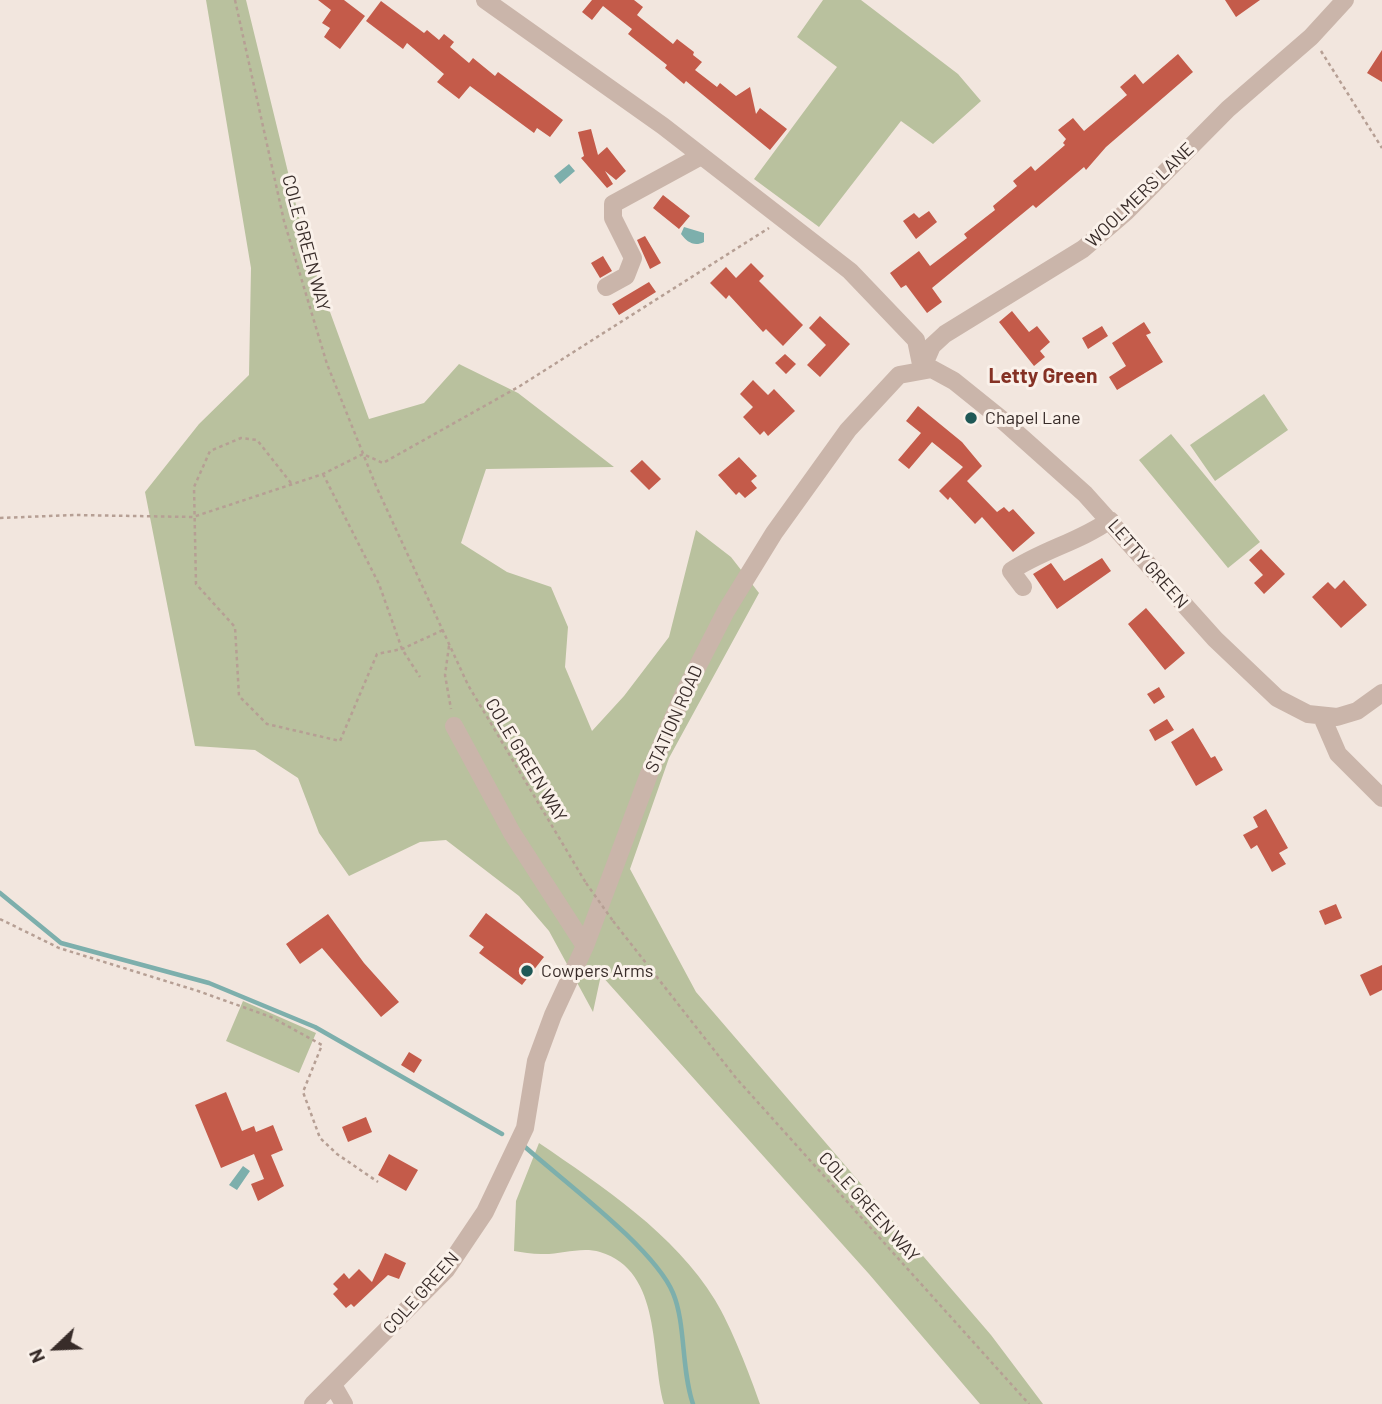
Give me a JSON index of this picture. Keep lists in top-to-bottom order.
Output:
{
  "streets": {
    "street": [
      "WOOLMERS LANE",
      "LETTY GREEN",
      "STATION ROAD",
      "COLE GREEN"
    ],
    "path": ["COLE GREEN WAY"]
  },
  "crossings": [
    ["WOOLMERS LANE", "LETTY GREEN"],
    ["WOOLMERS LANE", "STATION ROAD"],
    ["LETTY GREEN", "STATION ROAD"],
    ["STATION ROAD", "COLE GREEN"]
  ],
  "districts": ["Letty Green"],
  "places": ["Chapel Lane", "Cowpers Arms"],
  "north": "bottom left"
}
